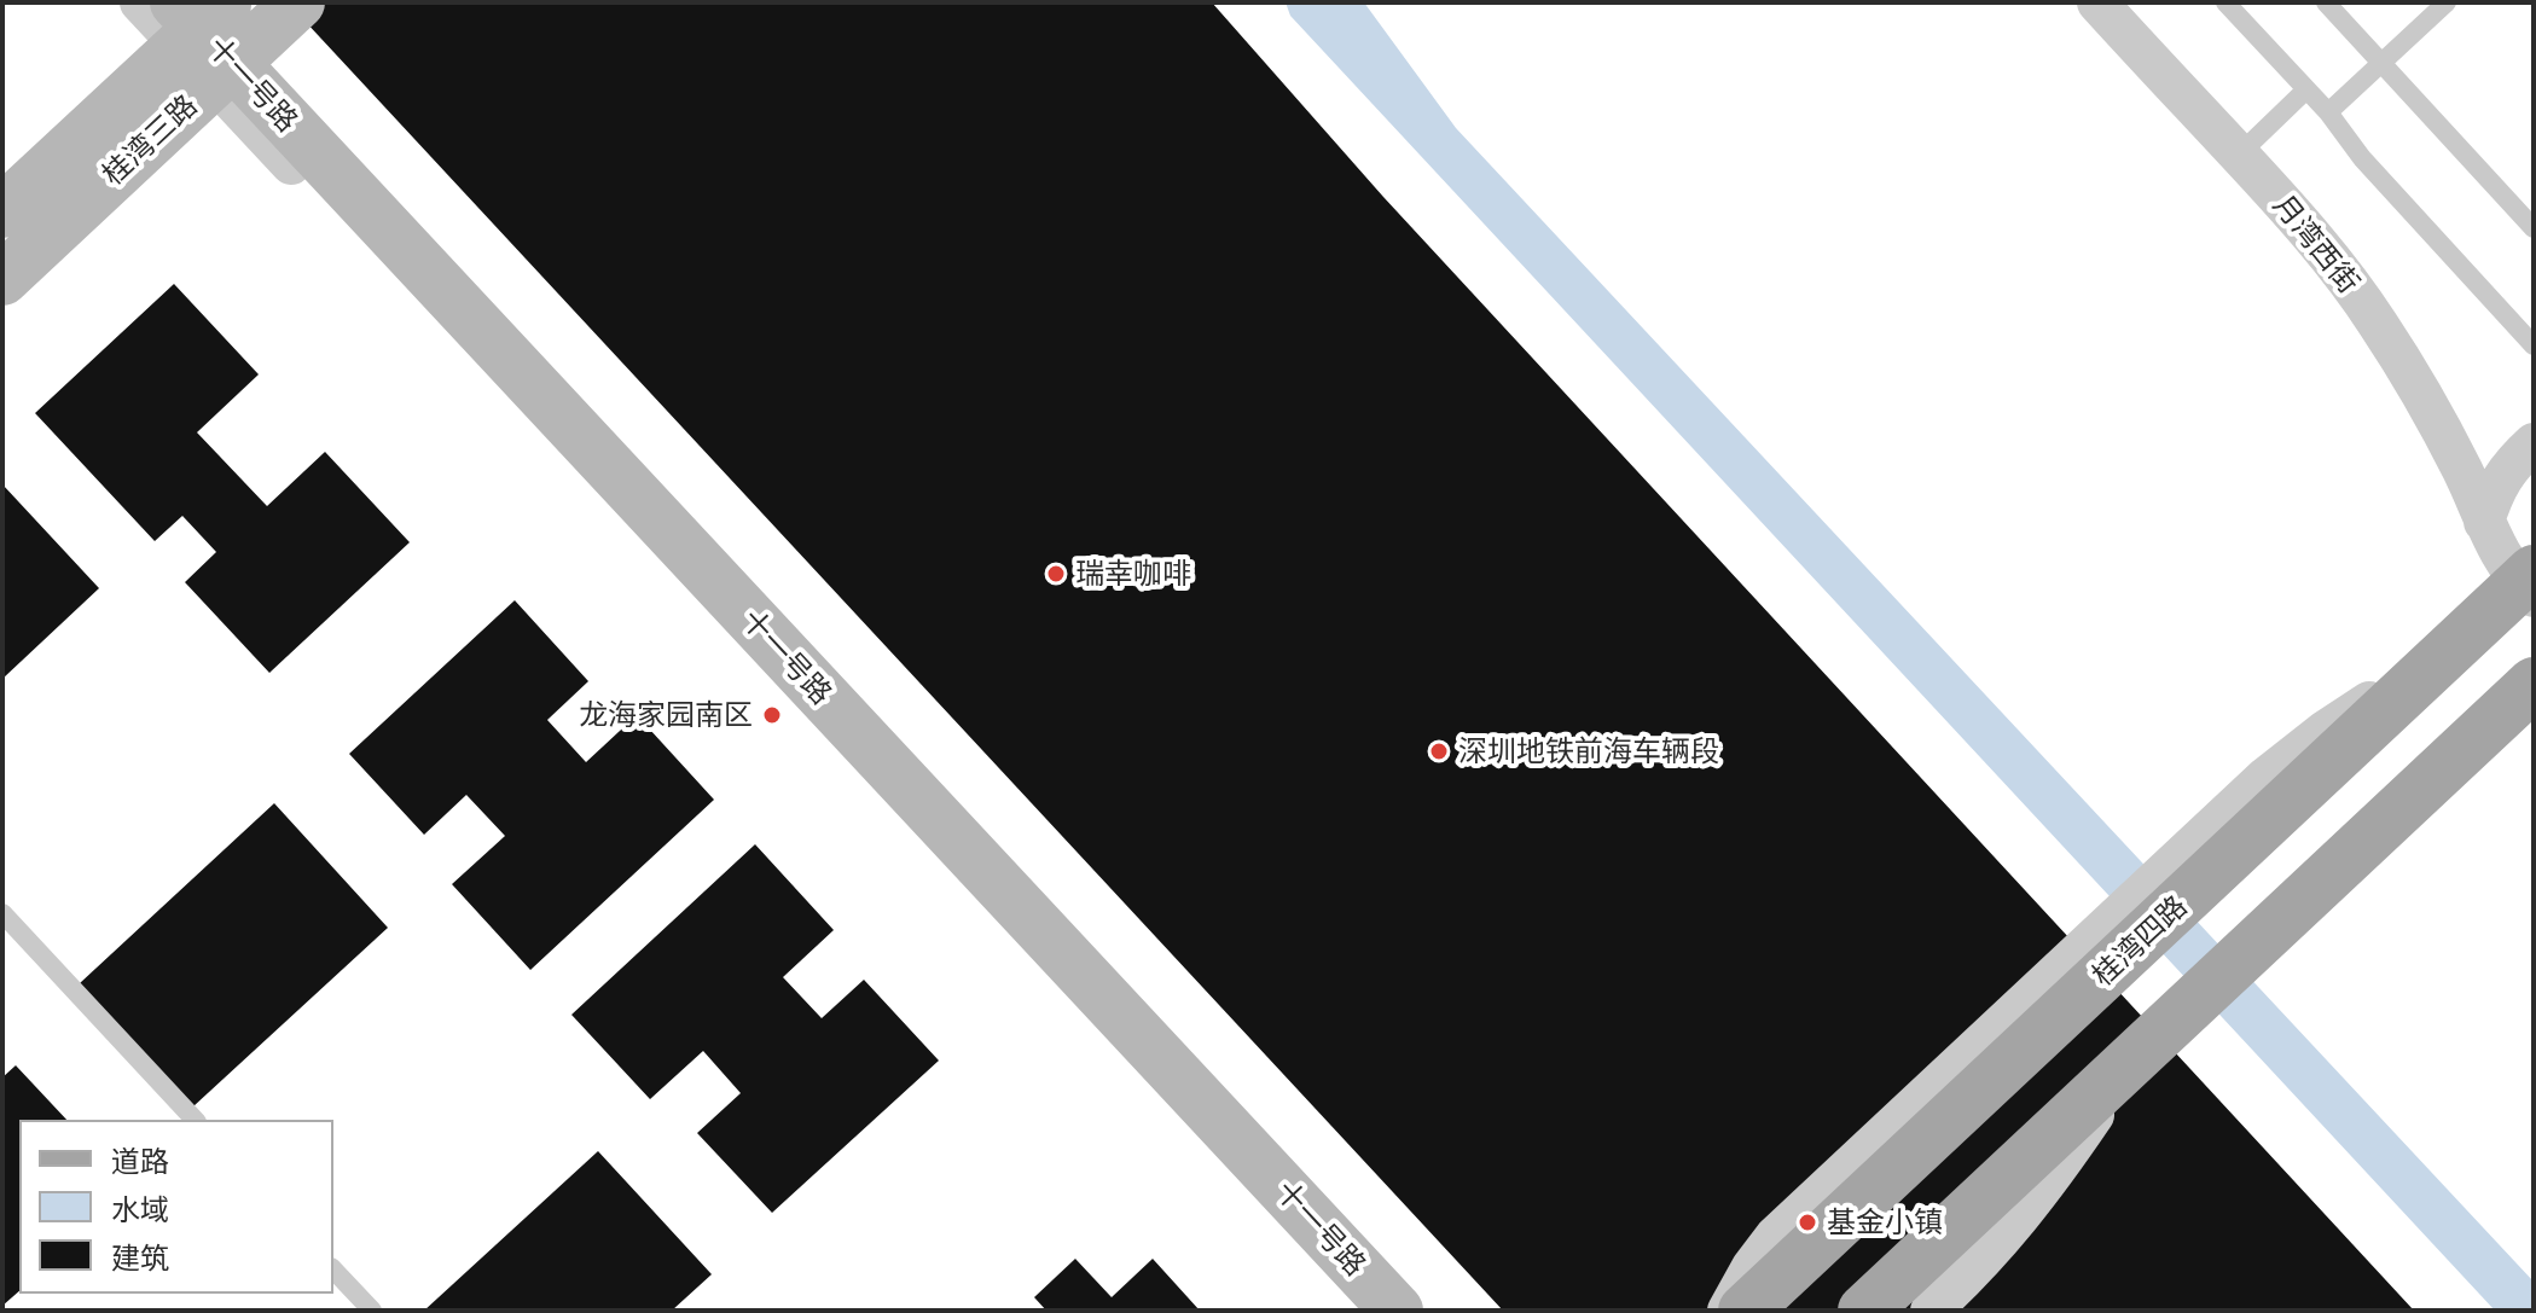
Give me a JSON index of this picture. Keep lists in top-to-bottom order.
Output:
{
  "streets": {
    "main road": ["桂湾四路"],
    "street": ["十一号路", "桂湾三路", "月湾西街"]
  },
  "crossings": [
    ["十一号路", "桂湾三路"]
  ],
  "places": [
    "瑞幸咖啡",
    "龙海家园南区",
    "深圳地铁前海车辆段",
    "基金小镇"
  ],
  "legend": ["道路", "水域", "建筑"]
}
